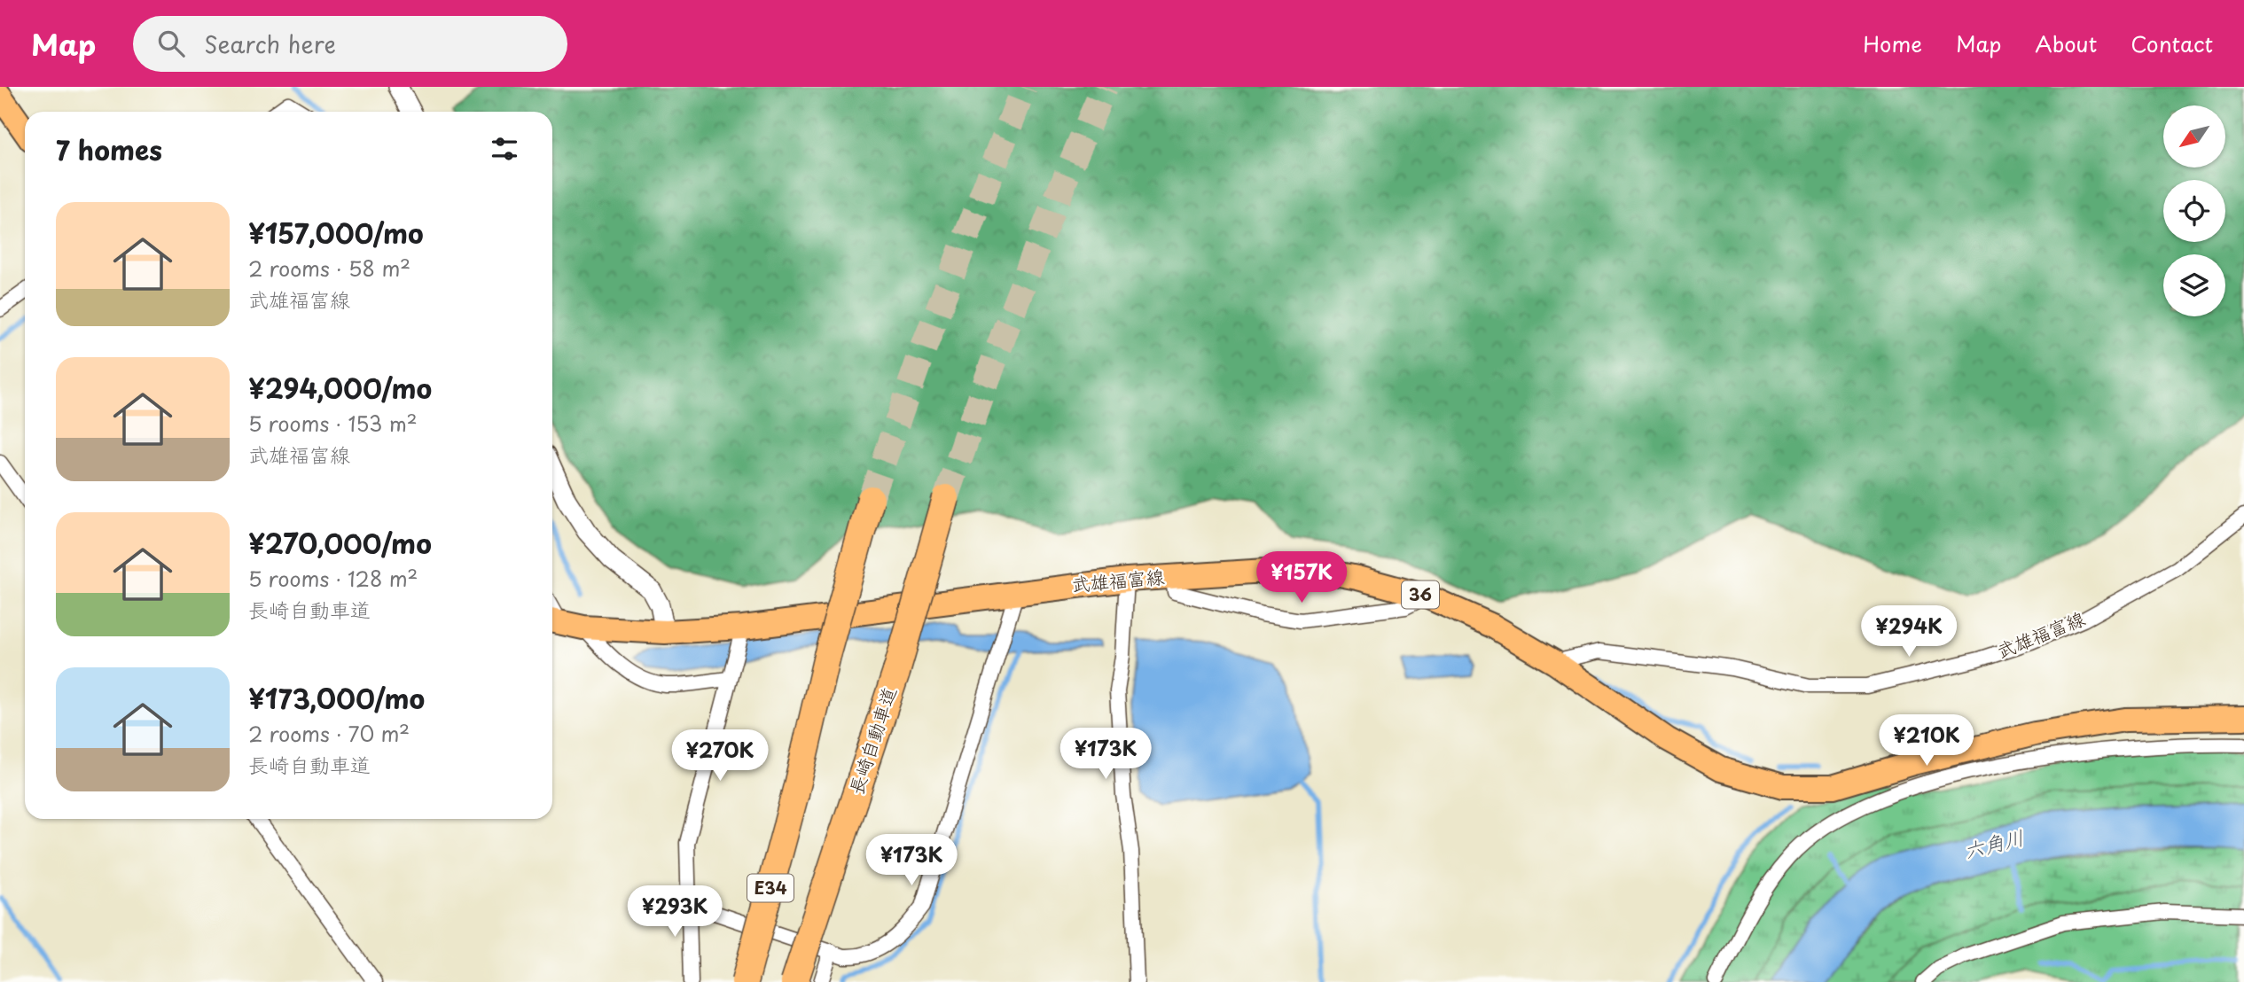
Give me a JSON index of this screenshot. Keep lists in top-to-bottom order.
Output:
{
  "streets": {
    "highway": ["長崎自動車道", "E34"],
    "main road": ["武雄福富線", "36"]
  },
  "water": ["六角川"],
  "north": "bottom left",
  "page": {
    "header": "Map",
    "search": "Search here",
    "nav": [
      "Home",
      "Map",
      "About",
      "Contact"
    ],
    "heading": "7 homes",
    "list": [
      {
        "name": "¥157,000/mo",
        "note": "2 rooms · 58 m² · 武雄福富線"
      },
      {
        "name": "¥294,000/mo",
        "note": "5 rooms · 153 m² · 武雄福富線"
      },
      {
        "name": "¥270,000/mo",
        "note": "5 rooms · 128 m² · 長崎自動車道"
      },
      {
        "name": "¥173,000/mo",
        "note": "2 rooms · 70 m² · 長崎自動車道"
      }
    ],
    "price": [
      "¥157K",
      "¥294K",
      "¥210K",
      "¥173K",
      "¥270K",
      "¥173K",
      "¥293K"
    ]
  }
}
